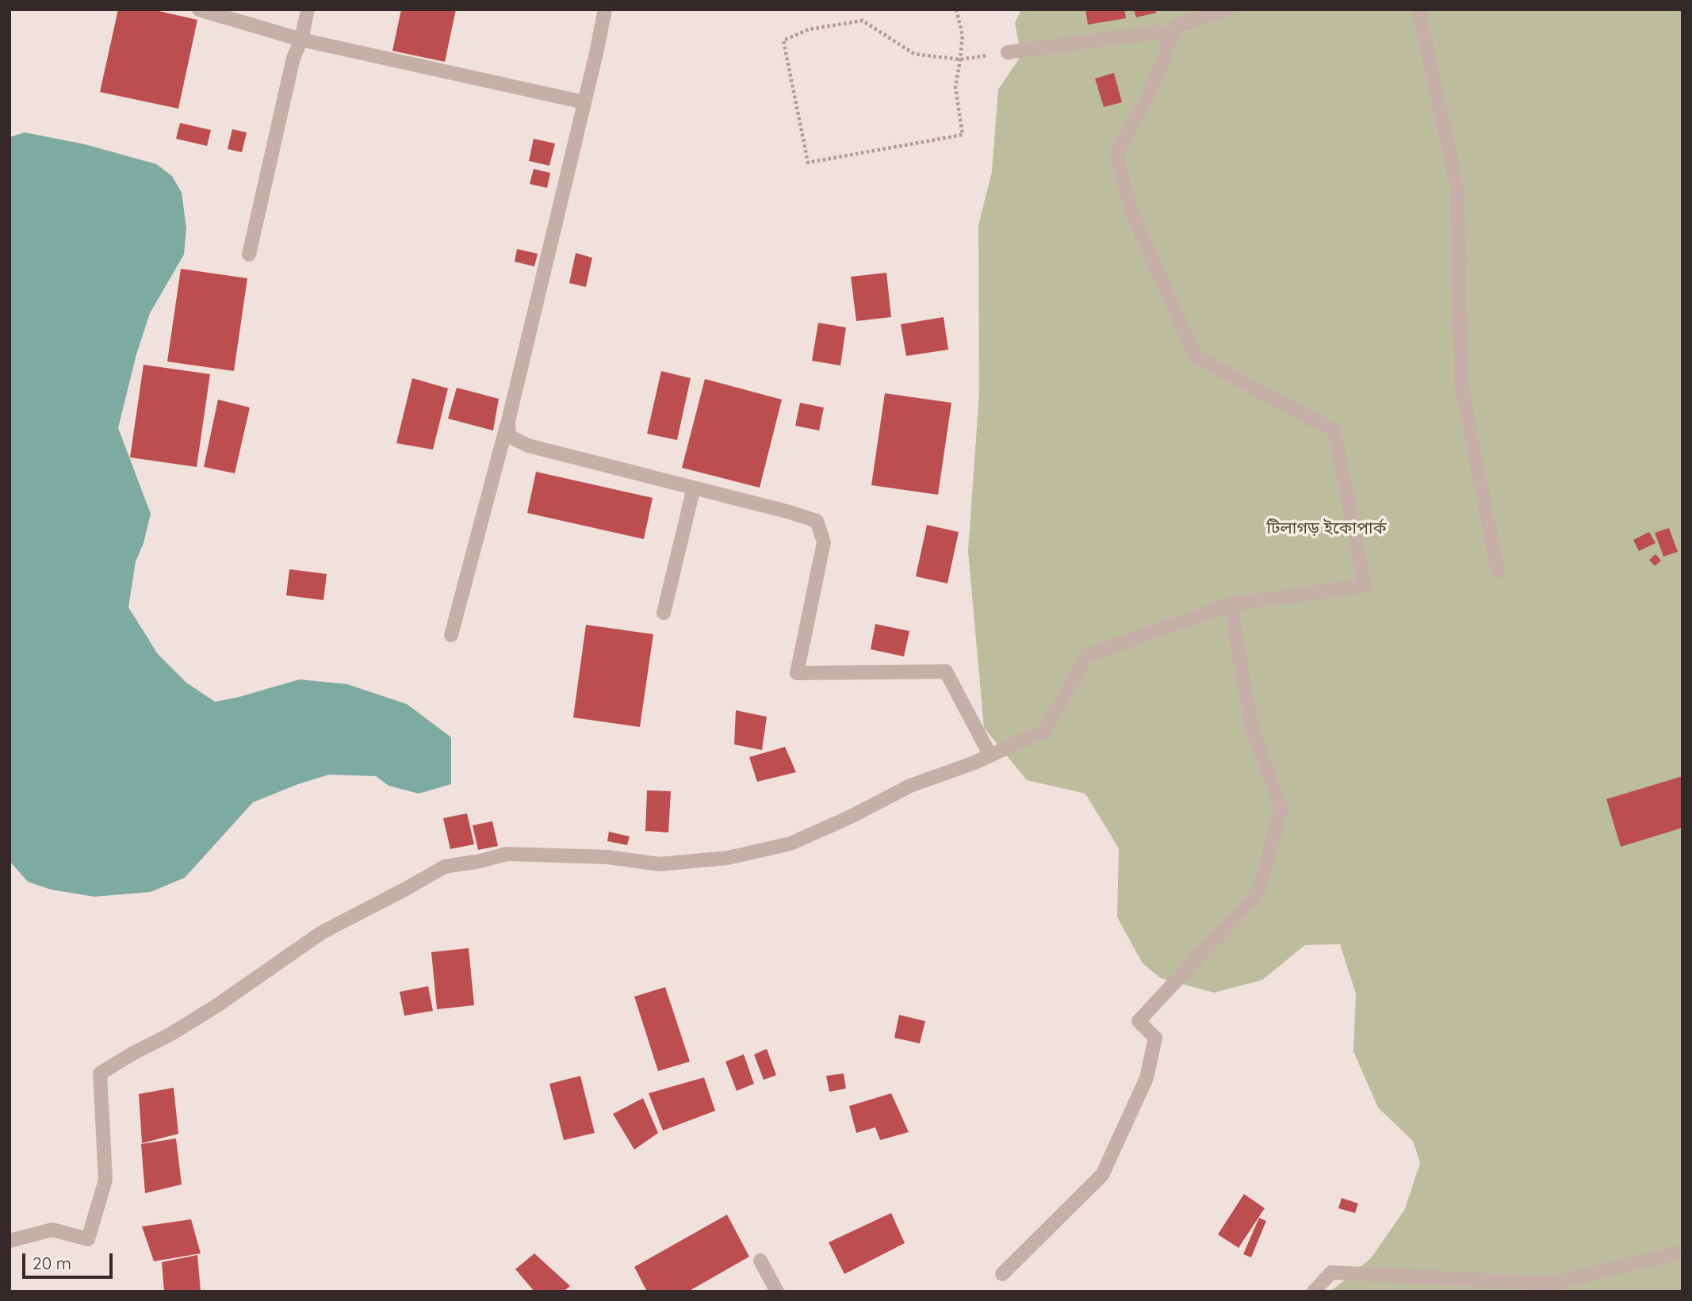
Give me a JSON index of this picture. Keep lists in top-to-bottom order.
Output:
{
  "parks": ["টিলাগড় ইকোপার্ক"],
  "scale_bar": "20 m"
}
